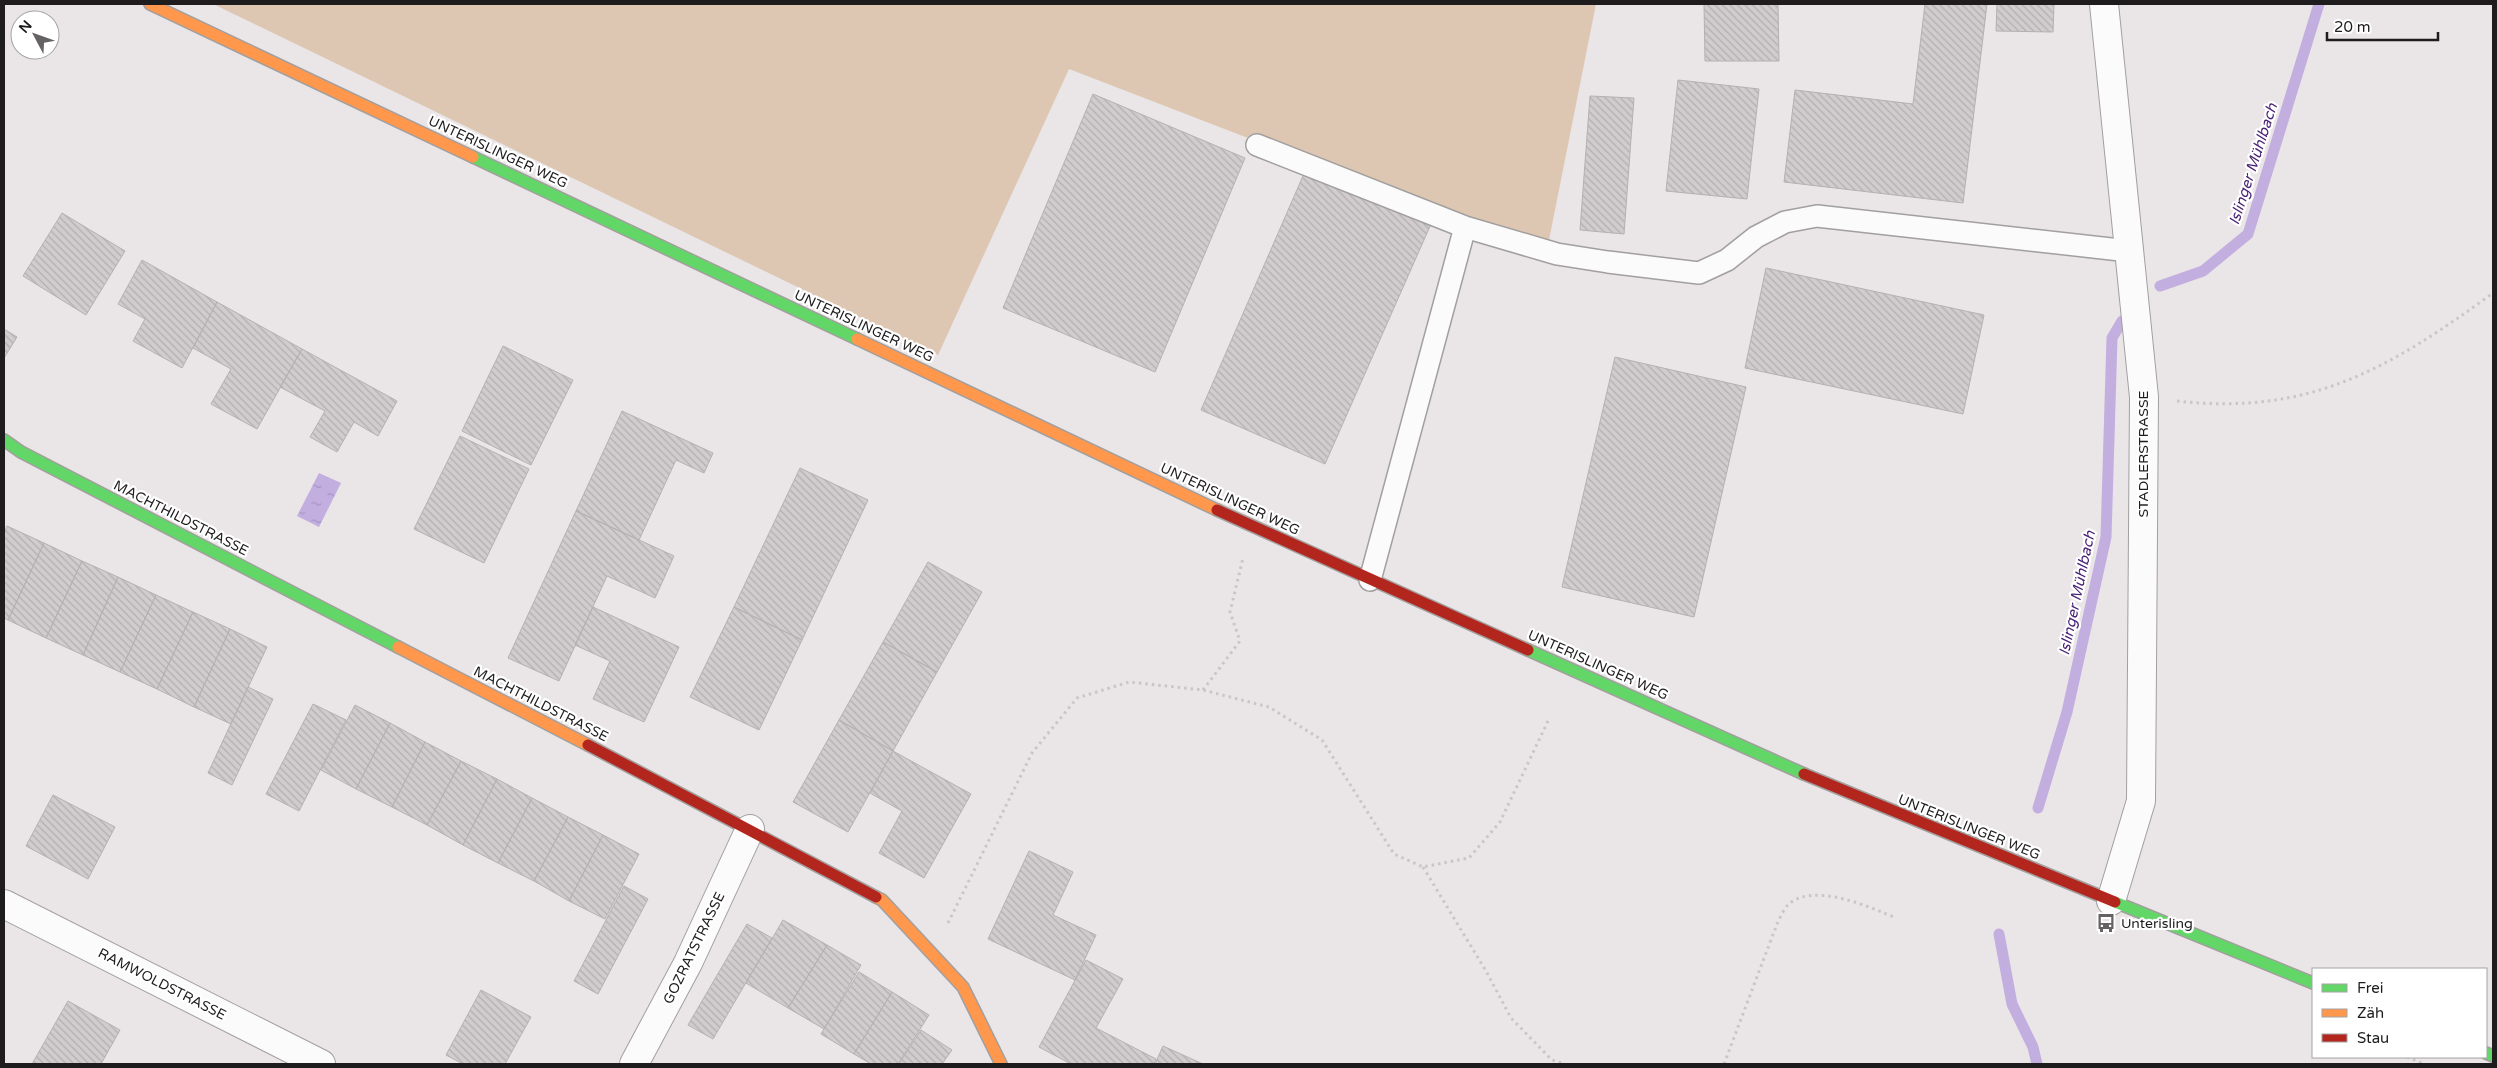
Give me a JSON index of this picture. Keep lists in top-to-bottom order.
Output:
{
  "streets": {
    "street": [
      "UNTERISLINGER WEG",
      "STADLERSTRASSE",
      "MACHTHILDSTRASSE",
      "GOZRATSTRASSE",
      "RAMWOLDSTRASSE"
    ]
  },
  "crossings": [
    ["UNTERISLINGER WEG", "STADLERSTRASSE"],
    ["MACHTHILDSTRASSE", "GOZRATSTRASSE"]
  ],
  "water": ["Islinger Mühlbach"],
  "places": {
    "bus stop": ["Unterisling"]
  },
  "legend": ["Frei", "Zäh", "Stau"],
  "scale_bar": "20 m",
  "north": "top left"
}
